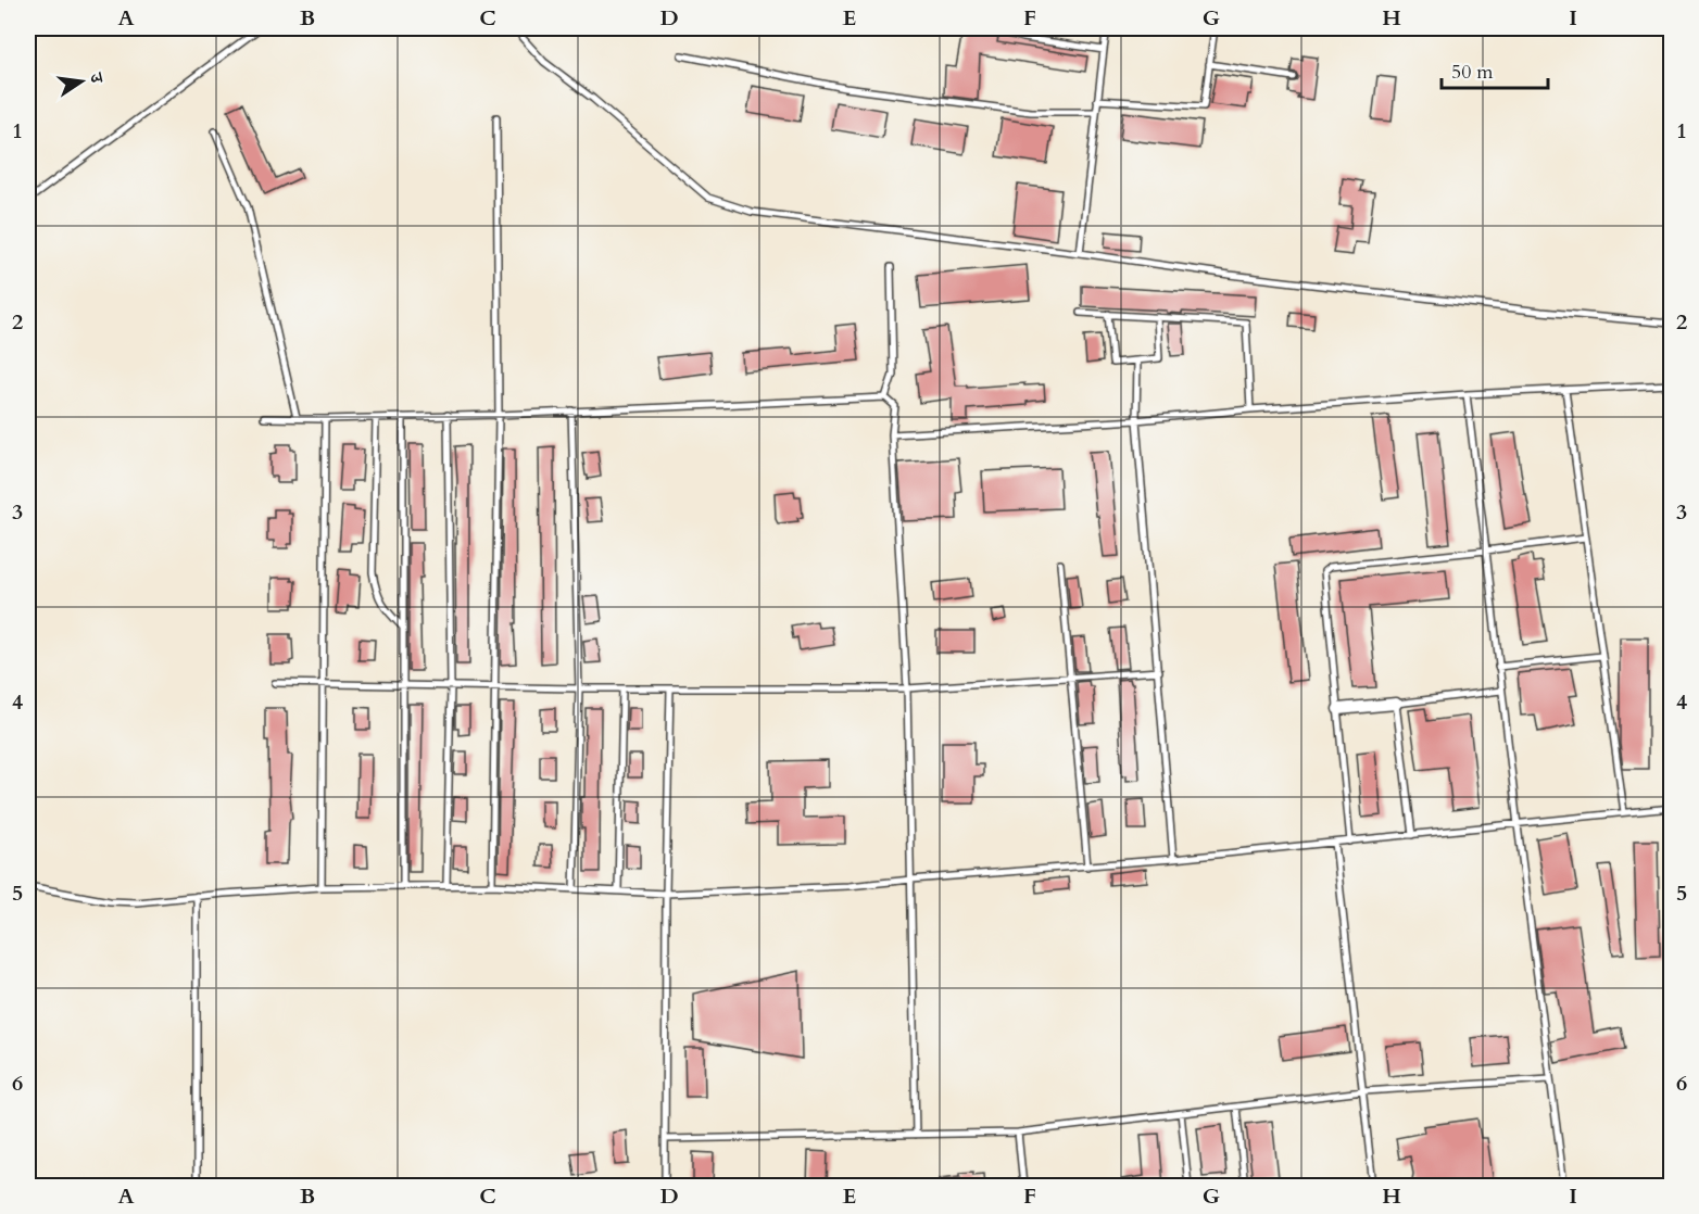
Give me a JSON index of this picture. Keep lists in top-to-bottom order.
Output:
{
  "scale_bar": "50 m",
  "north": "right",
  "grid": {
    "columns": [
      "A",
      "B",
      "C",
      "D",
      "E",
      "F",
      "G",
      "H",
      "I"
    ],
    "rows": [
      "1",
      "2",
      "3",
      "4",
      "5",
      "6"
    ]
  }
}
